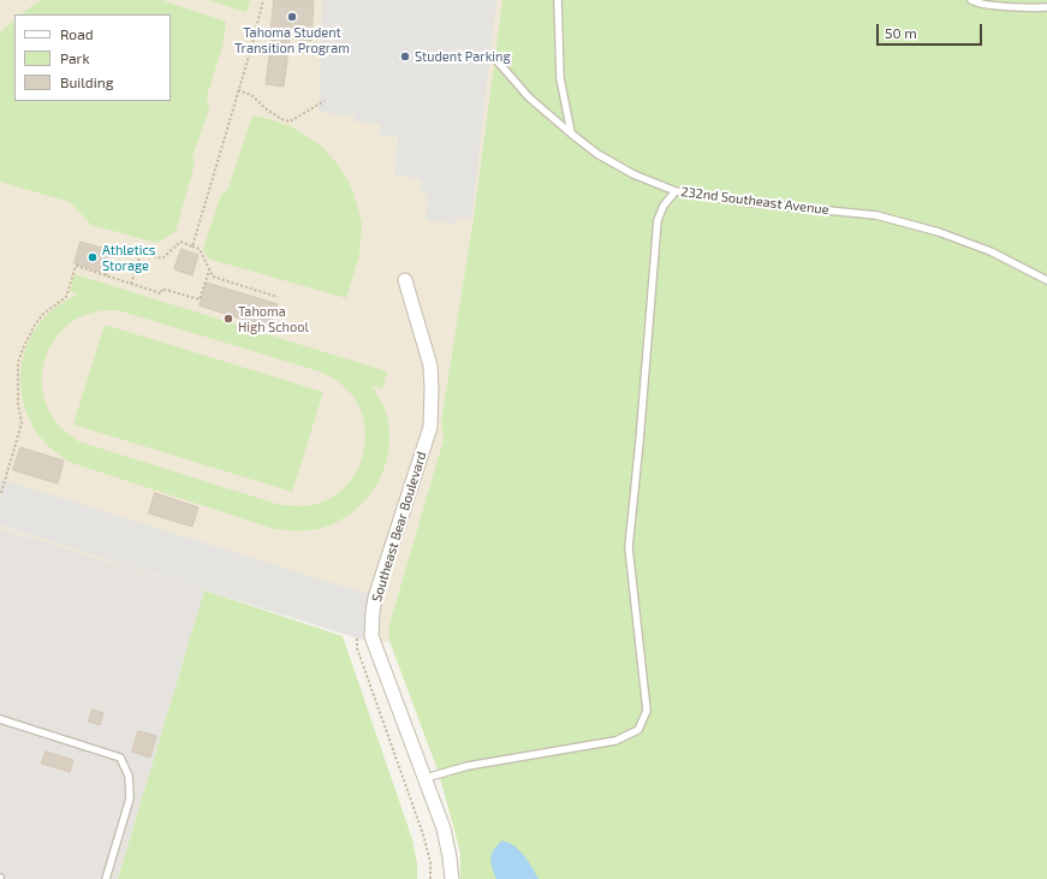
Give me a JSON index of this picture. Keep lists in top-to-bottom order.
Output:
{
  "streets": {
    "street": ["Southeast Bear Boulevard"],
    "lane": ["232nd Southeast Avenue"]
  },
  "places": [
    "Tahoma Student Transition Program",
    "Student Parking",
    "Athletics Storage",
    "Tahoma High School"
  ],
  "legend": ["Road", "Park", "Building"],
  "scale_bar": "50 m"
}
